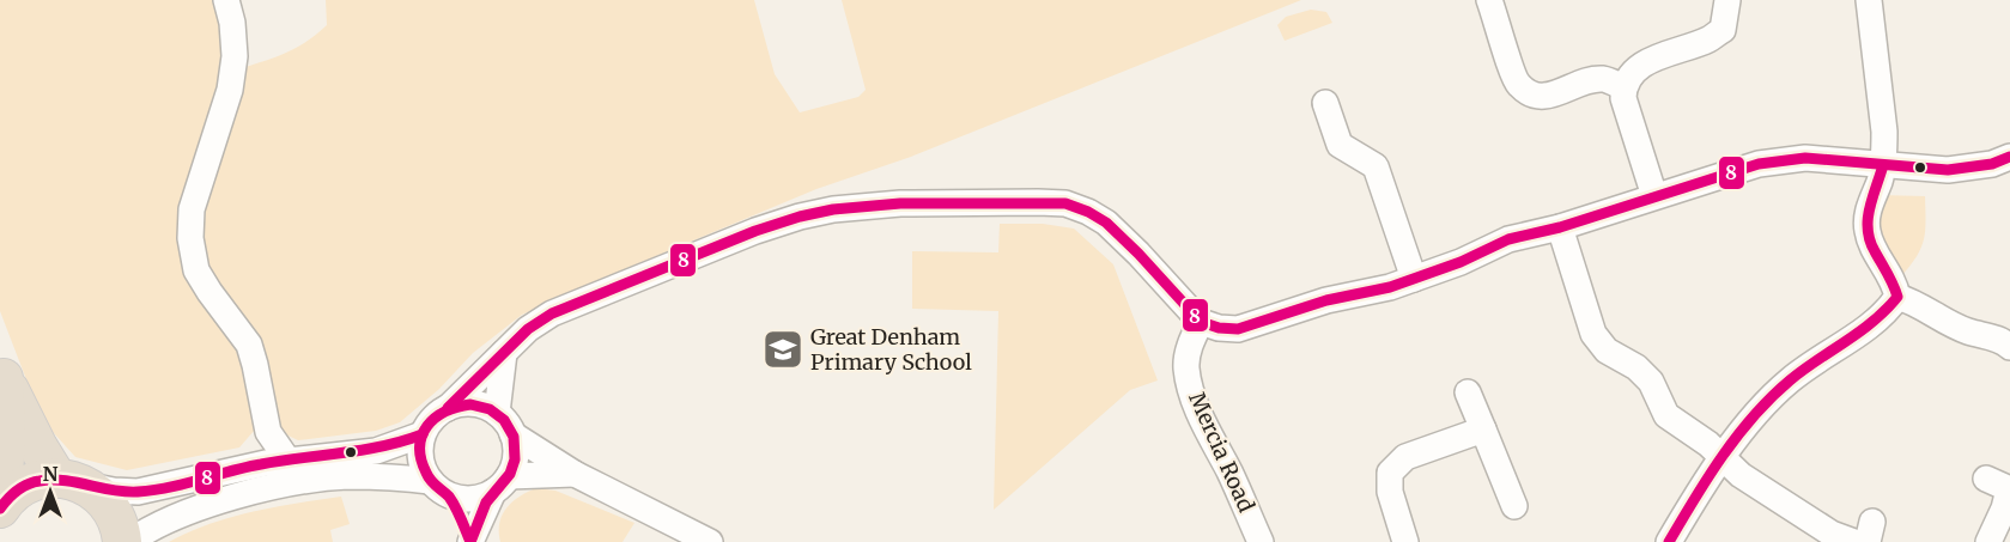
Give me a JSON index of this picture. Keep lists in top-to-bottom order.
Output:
{
  "streets": {
    "street": ["Mercia Road"]
  },
  "places": {
    "school or university": ["Great Denham Primary School"]
  },
  "lines": ["transit line 8"],
  "north": "top"
}
